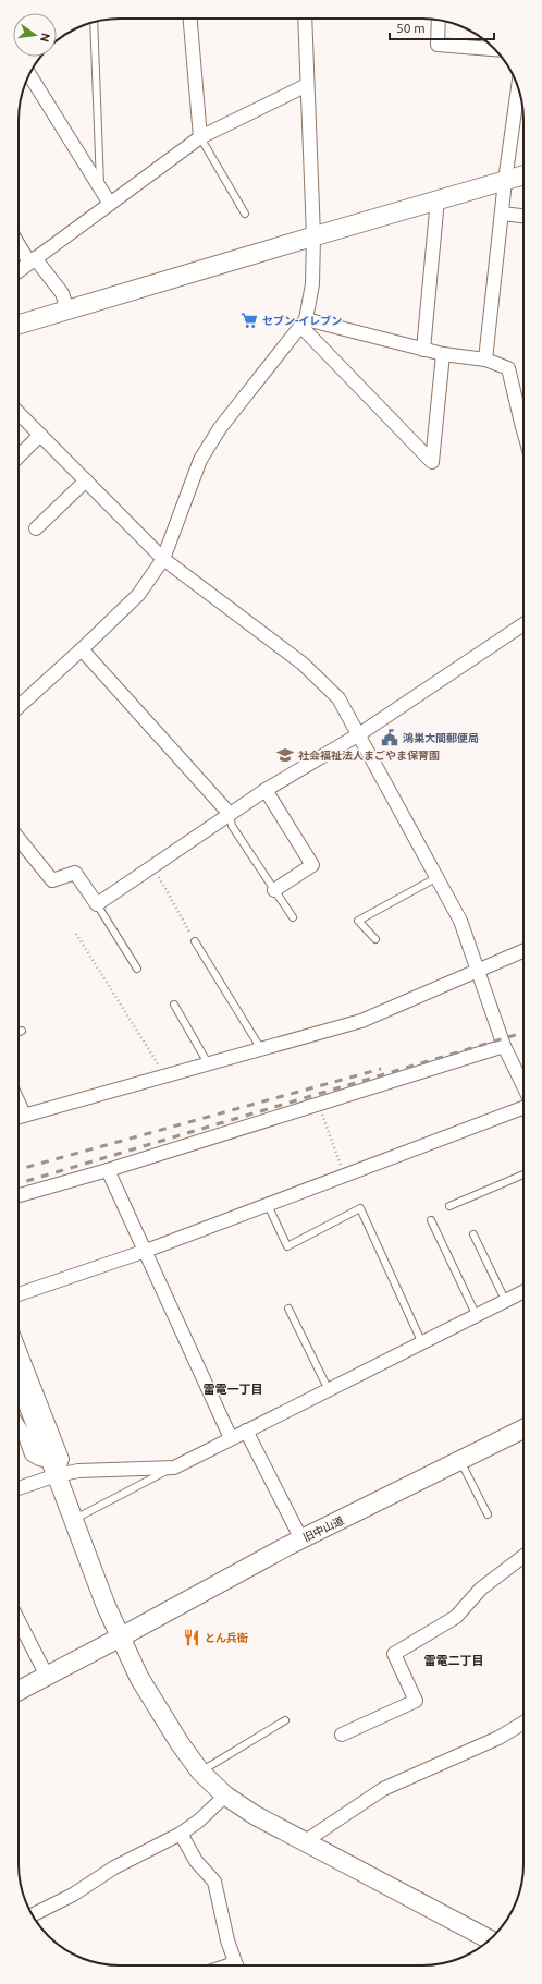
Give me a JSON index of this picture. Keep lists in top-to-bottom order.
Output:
{
  "streets": {
    "street": ["旧中山道"]
  },
  "districts": ["雷電一丁目", "雷電二丁目"],
  "places": {
    "supermarket": ["セブン-イレブン"],
    "public building": ["鴻巣大間郵便局"],
    "school or university": ["社会福祉法人まごやま保育園"],
    "restaurant": ["とん兵衛"]
  },
  "scale_bar": "50 m",
  "north": "right"
}
